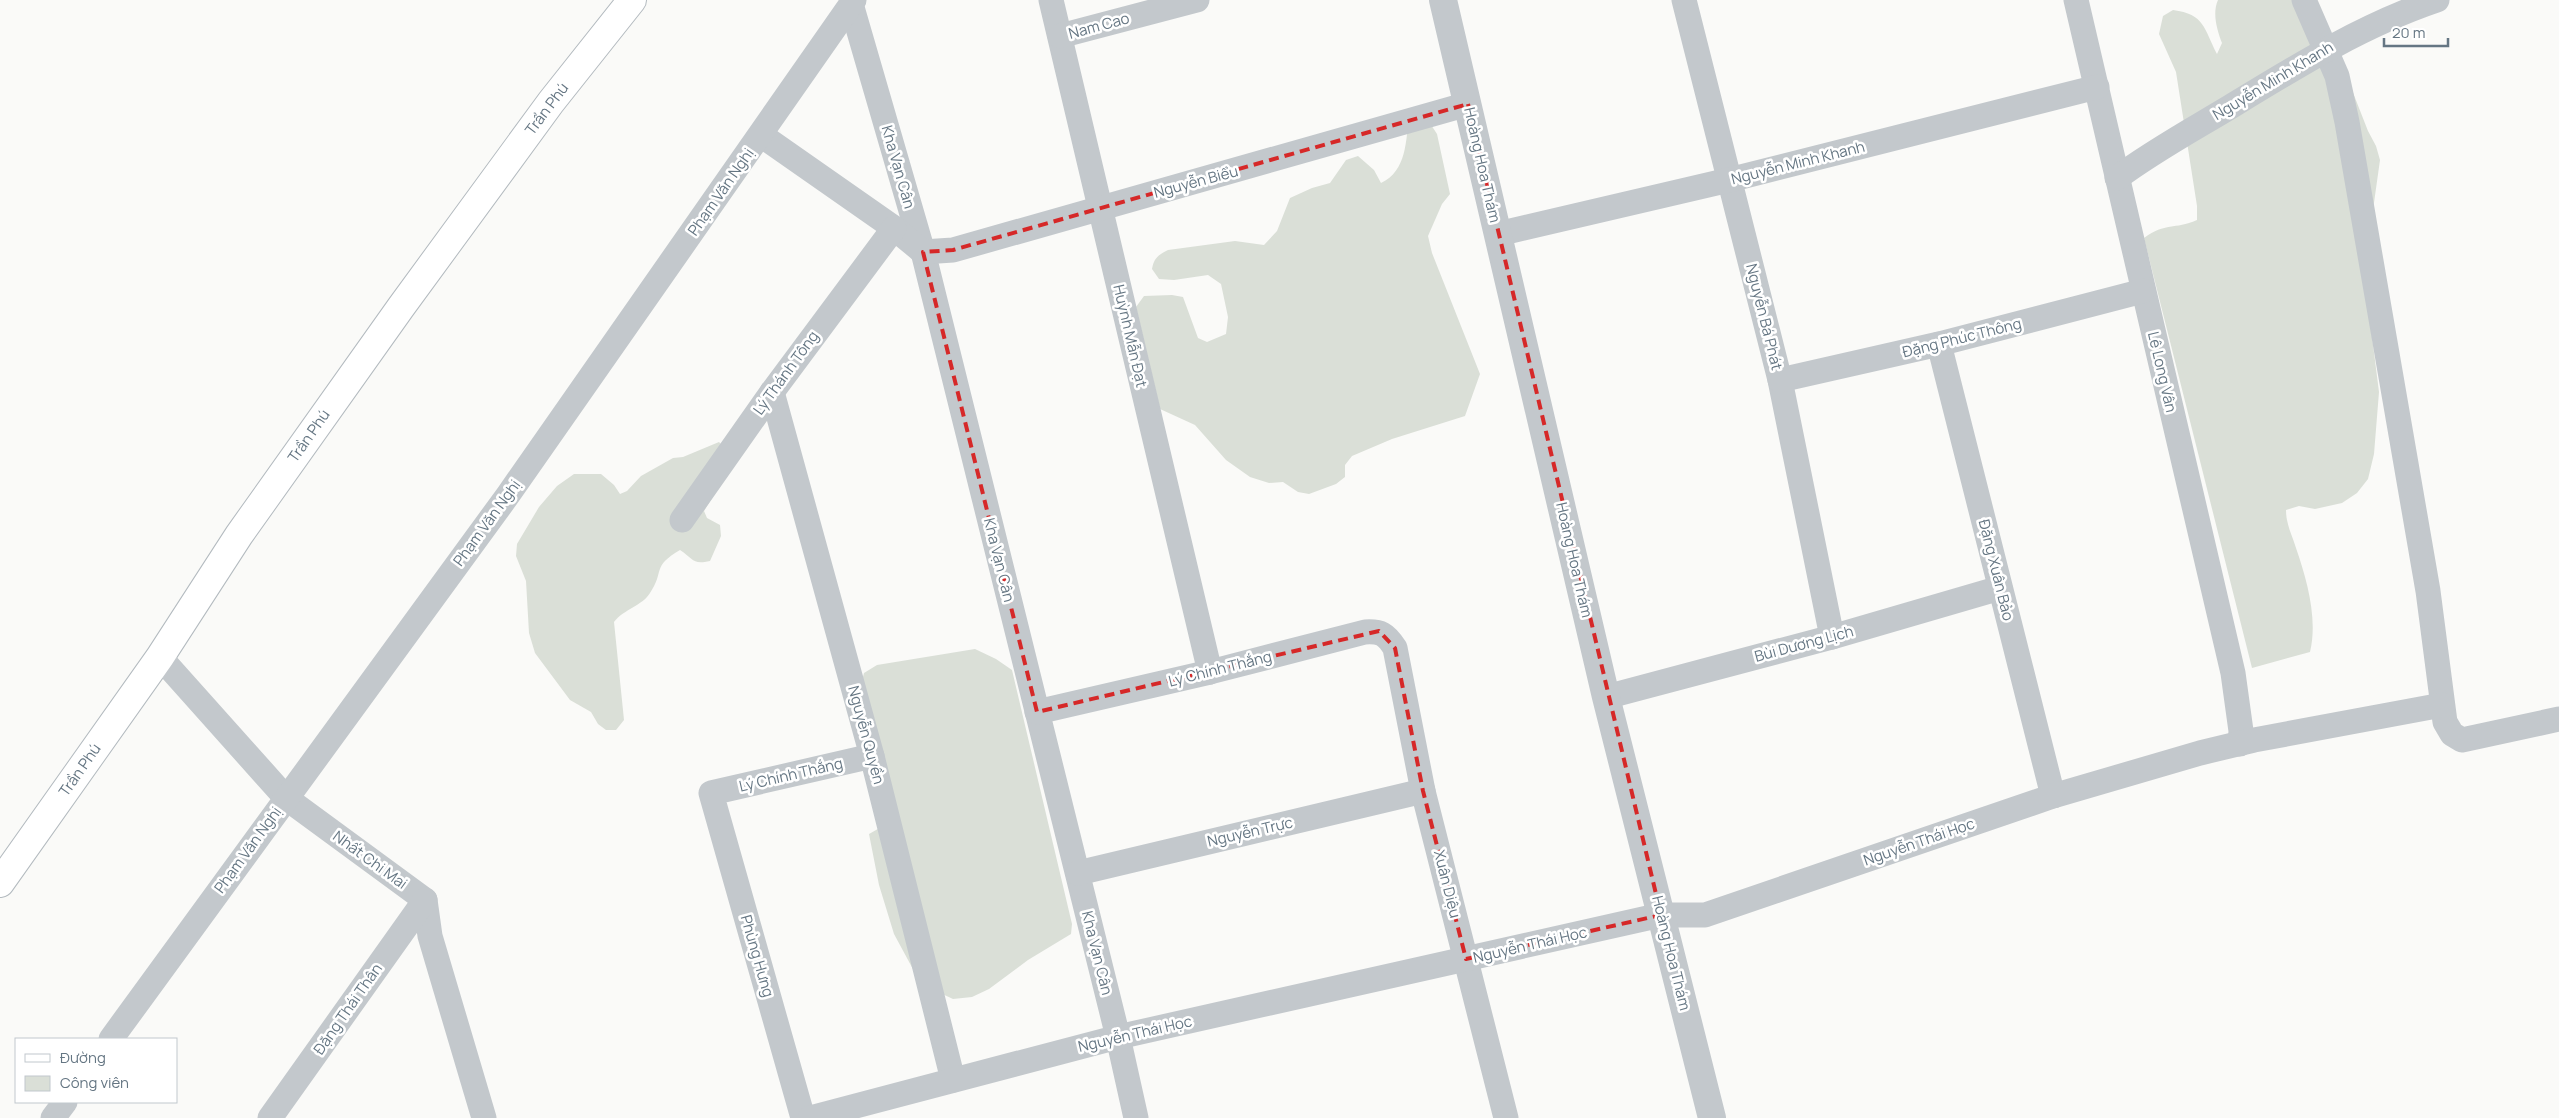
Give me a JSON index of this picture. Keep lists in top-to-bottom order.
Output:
{
  "streets": {
    "main road": ["Trần Phú"],
    "street": [
      "Nam Cao",
      "Nguyễn Minh Khanh",
      "Hoàng Hoa Thám",
      "Kha Vạn Cân",
      "Nguyễn Biểu",
      "Phạm Văn Nghị",
      "Nguyễn Bá Phát",
      "Huỳnh Mẫn Đạt",
      "Đặng Phúc Thông",
      "Lê Long Vân",
      "Lý Thánh Tông",
      "Đặng Xuân Bảo",
      "Bùi Dương Lịch",
      "Lý Chính Thắng",
      "Nguyễn Quyền",
      "Nguyễn Trực",
      "Nguyễn Thái Học",
      "Nhất Chi Mai",
      "Xuân Diệu",
      "Phùng Hưng",
      "Đặng Thái Thân"
    ]
  },
  "crossings": [
    ["Nam Cao", "Huỳnh Mẫn Đạt"],
    ["Nguyễn Minh Khanh", "Hoàng Hoa Thám"],
    ["Nguyễn Minh Khanh", "Nguyễn Bá Phát"],
    ["Nguyễn Minh Khanh", "Lê Long Vân"],
    ["Trần Phú", "Nhất Chi Mai"],
    ["Hoàng Hoa Thám", "Nguyễn Biểu"],
    ["Hoàng Hoa Thám", "Bùi Dương Lịch"],
    ["Hoàng Hoa Thám", "Nguyễn Thái Học"],
    ["Kha Vạn Cân", "Nguyễn Biểu"],
    ["Kha Vạn Cân", "Phạm Văn Nghị"],
    ["Kha Vạn Cân", "Lý Chính Thắng"],
    ["Kha Vạn Cân", "Nguyễn Trực"],
    ["Kha Vạn Cân", "Nguyễn Thái Học"],
    ["Nguyễn Biểu", "Huỳnh Mẫn Đạt"],
    ["Phạm Văn Nghị", "Nhất Chi Mai"],
    ["Nguyễn Bá Phát", "Đặng Phúc Thông"],
    ["Nguyễn Bá Phát", "Bùi Dương Lịch"],
    ["Huỳnh Mẫn Đạt", "Lý Chính Thắng"],
    ["Đặng Phúc Thông", "Lê Long Vân"],
    ["Đặng Phúc Thông", "Đặng Xuân Bảo"],
    ["Lê Long Vân", "Nguyễn Thái Học"],
    ["Lý Thánh Tông", "Nguyễn Quyền"],
    ["Đặng Xuân Bảo", "Bùi Dương Lịch"],
    ["Đặng Xuân Bảo", "Nguyễn Thái Học"],
    ["Lý Chính Thắng", "Nguyễn Quyền"],
    ["Lý Chính Thắng", "Xuân Diệu"],
    ["Lý Chính Thắng", "Phùng Hưng"],
    ["Nguyễn Quyền", "Nguyễn Thái Học"],
    ["Nguyễn Trực", "Xuân Diệu"],
    ["Nguyễn Thái Học", "Xuân Diệu"],
    ["Nhất Chi Mai", "Đặng Thái Thân"]
  ],
  "legend": ["Đường", "Công viên"],
  "scale_bar": "20 m"
}
